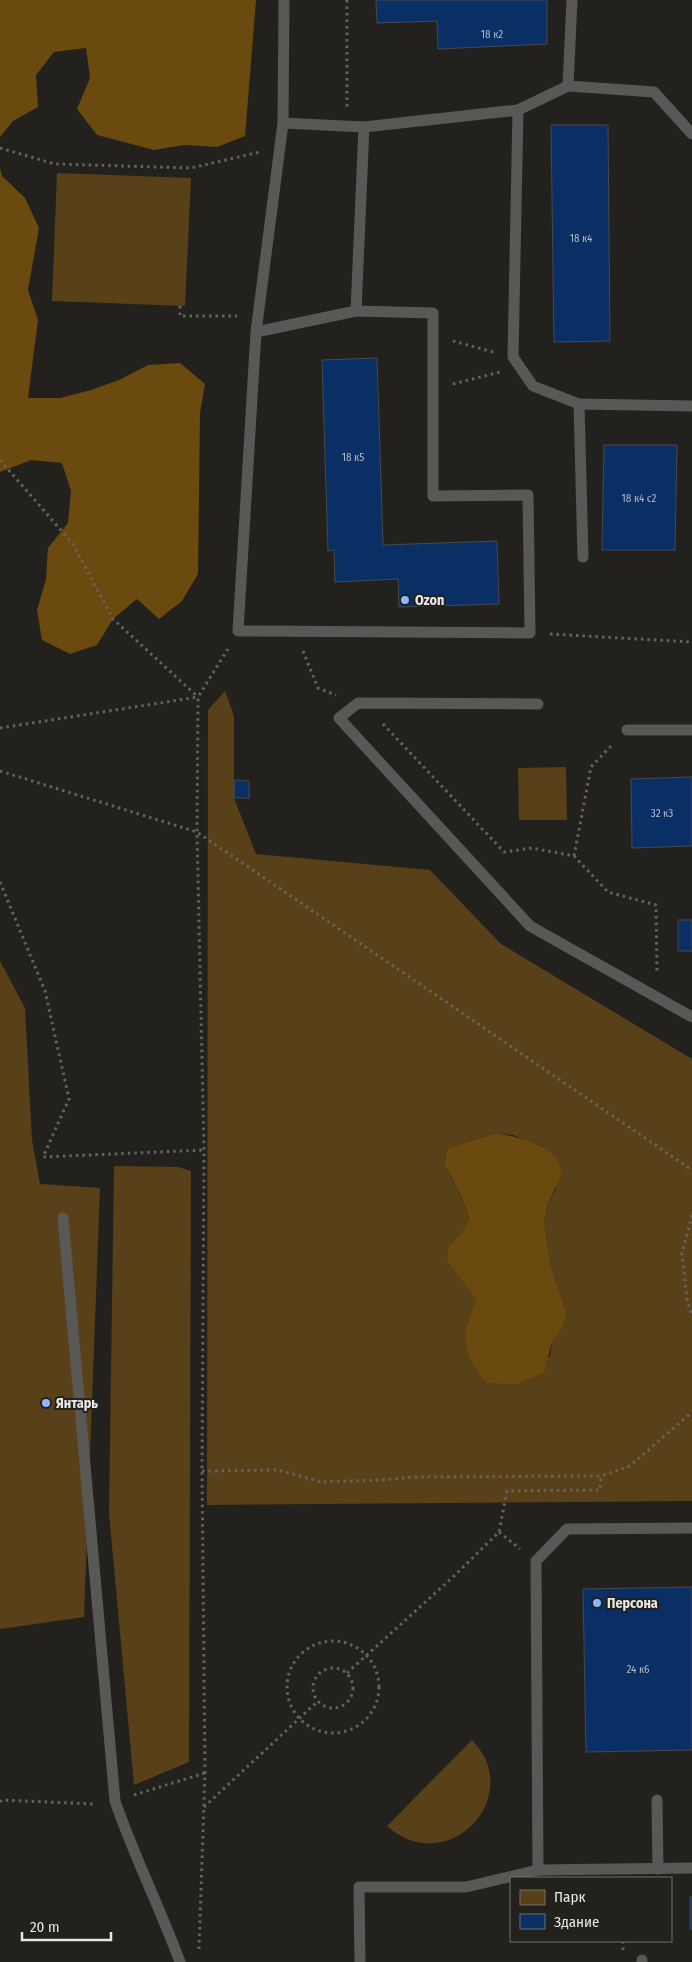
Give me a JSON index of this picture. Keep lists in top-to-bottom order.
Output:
{
  "places": ["Ozon", "Янтарь", "Персона"],
  "house_numbers": [
    "18 к2",
    "18 к4",
    "18 к5",
    "18 к4 с2",
    "32 к3",
    "24 к6"
  ],
  "legend": ["Парк", "Здание"],
  "scale_bar": "20 m"
}
